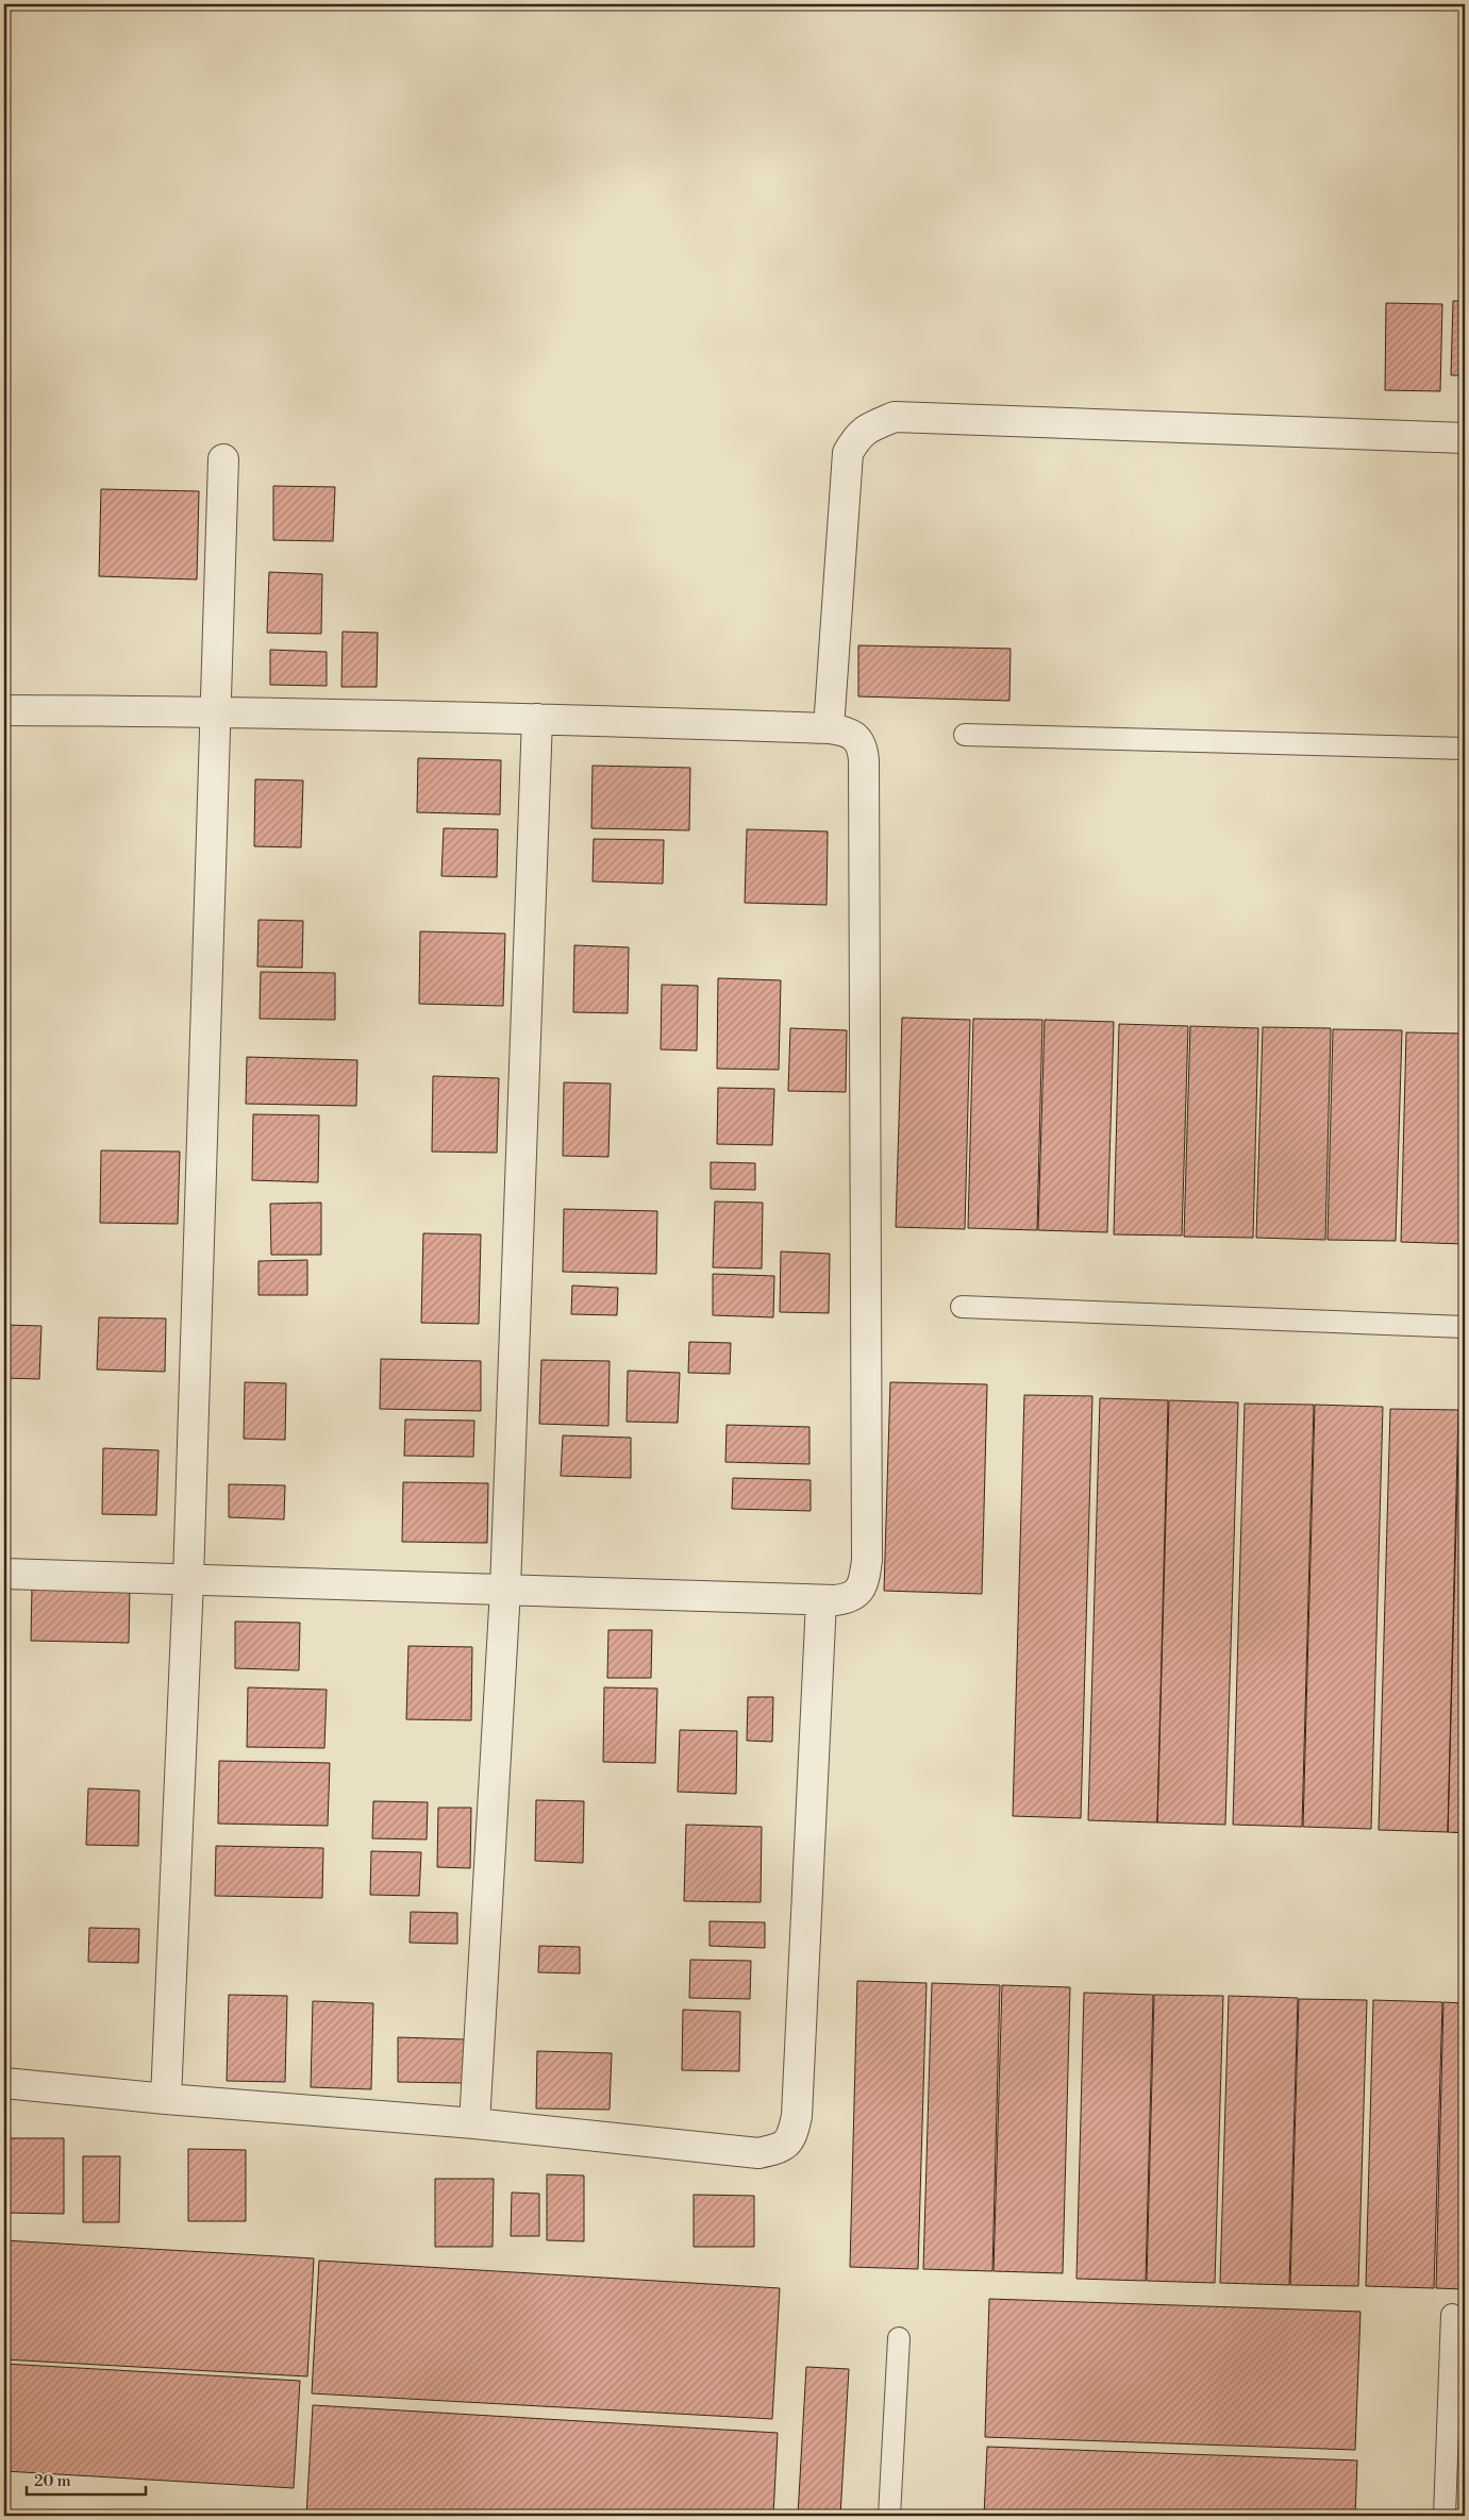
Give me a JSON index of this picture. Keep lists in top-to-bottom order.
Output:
{
  "scale_bar": "20 m"
}
